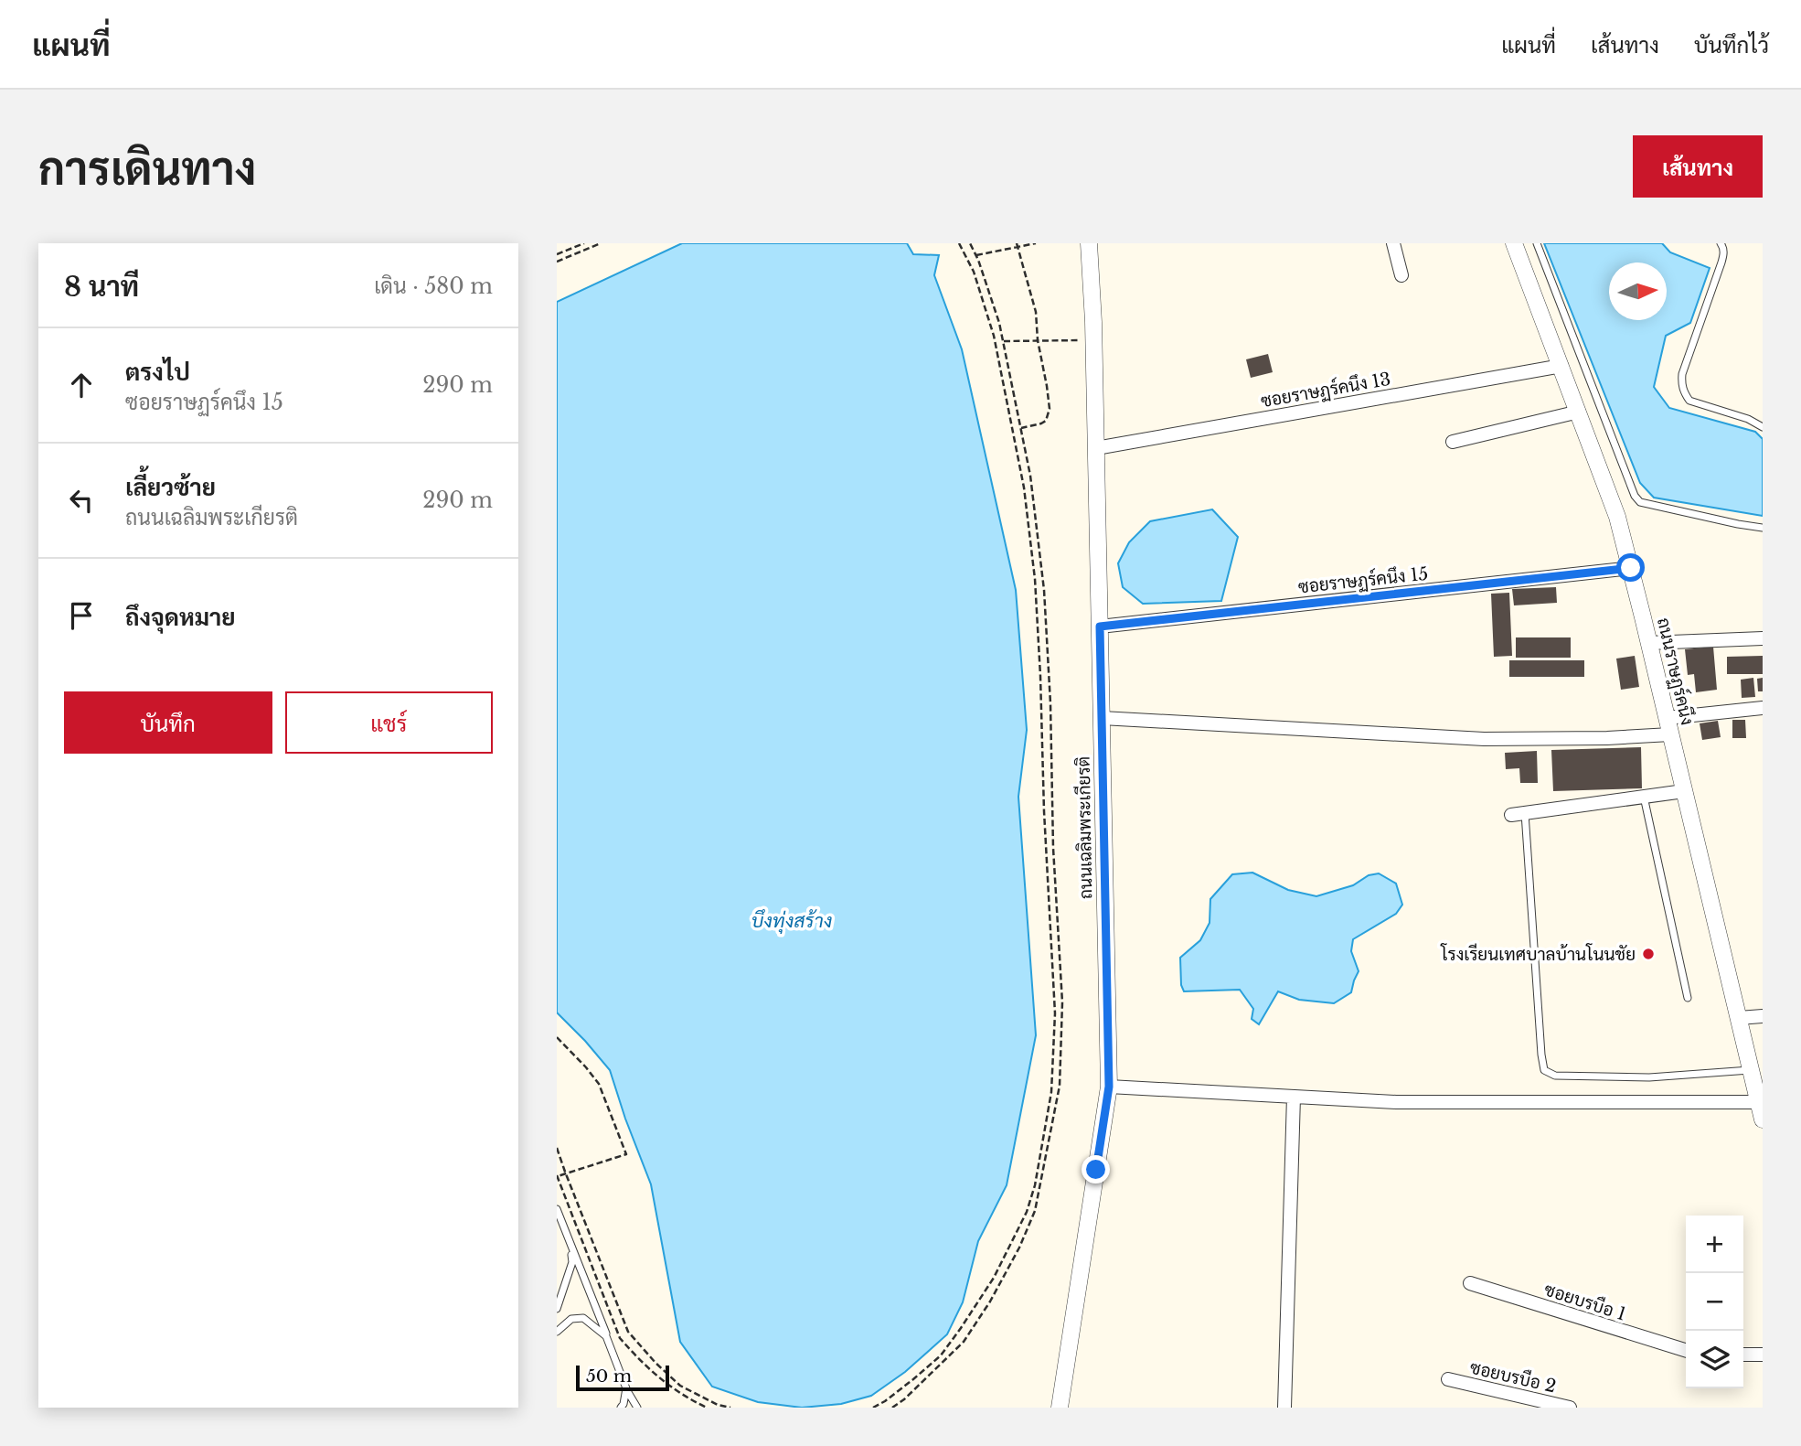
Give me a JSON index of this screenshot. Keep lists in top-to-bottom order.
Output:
{
  "streets": {
    "street": [
      "ซอยราษฏร์คนึง 13",
      "ซอยราษฏร์คนึง 15",
      "ถนนราษฏร์คนึง",
      "ถนนเฉลิมพระเกียรติ",
      "ซอยบรบือ 1",
      "ซอยบรบือ 2"
    ]
  },
  "crossings": [
    ["ซอยราษฏร์คนึง 13", "ถนนราษฏร์คนึง"],
    ["ซอยราษฏร์คนึง 13", "ถนนเฉลิมพระเกียรติ"],
    ["ซอยราษฏร์คนึง 15", "ถนนราษฏร์คนึง"],
    ["ซอยราษฏร์คนึง 15", "ถนนเฉลิมพระเกียรติ"]
  ],
  "water": ["บึงทุ่งสร้าง"],
  "places": ["โรงเรียนเทศบาลบ้านโนนชัย"],
  "scale_bar": "50 m",
  "north": "right",
  "page": {
    "header": "แผนที่",
    "nav": ["แผนที่", "เส้นทาง", "บันทึกไว้"],
    "buttons": [
      "เส้นทาง",
      ["บันทึก", "แชร์"]
    ],
    "title": "การเดินทาง",
    "heading": ["8 นาที", "เดิน · 580 m"],
    "list": [
      ["ตรงไป", "ซอยราษฏร์คนึง 15", "290 m"],
      ["เลี้ยวซ้าย", "ถนนเฉลิมพระเกียรติ", "290 m"],
      "ถึงจุดหมาย"
    ],
    "map_buttons": ["+", "−"],
    "scale": "50 m"
  }
}
